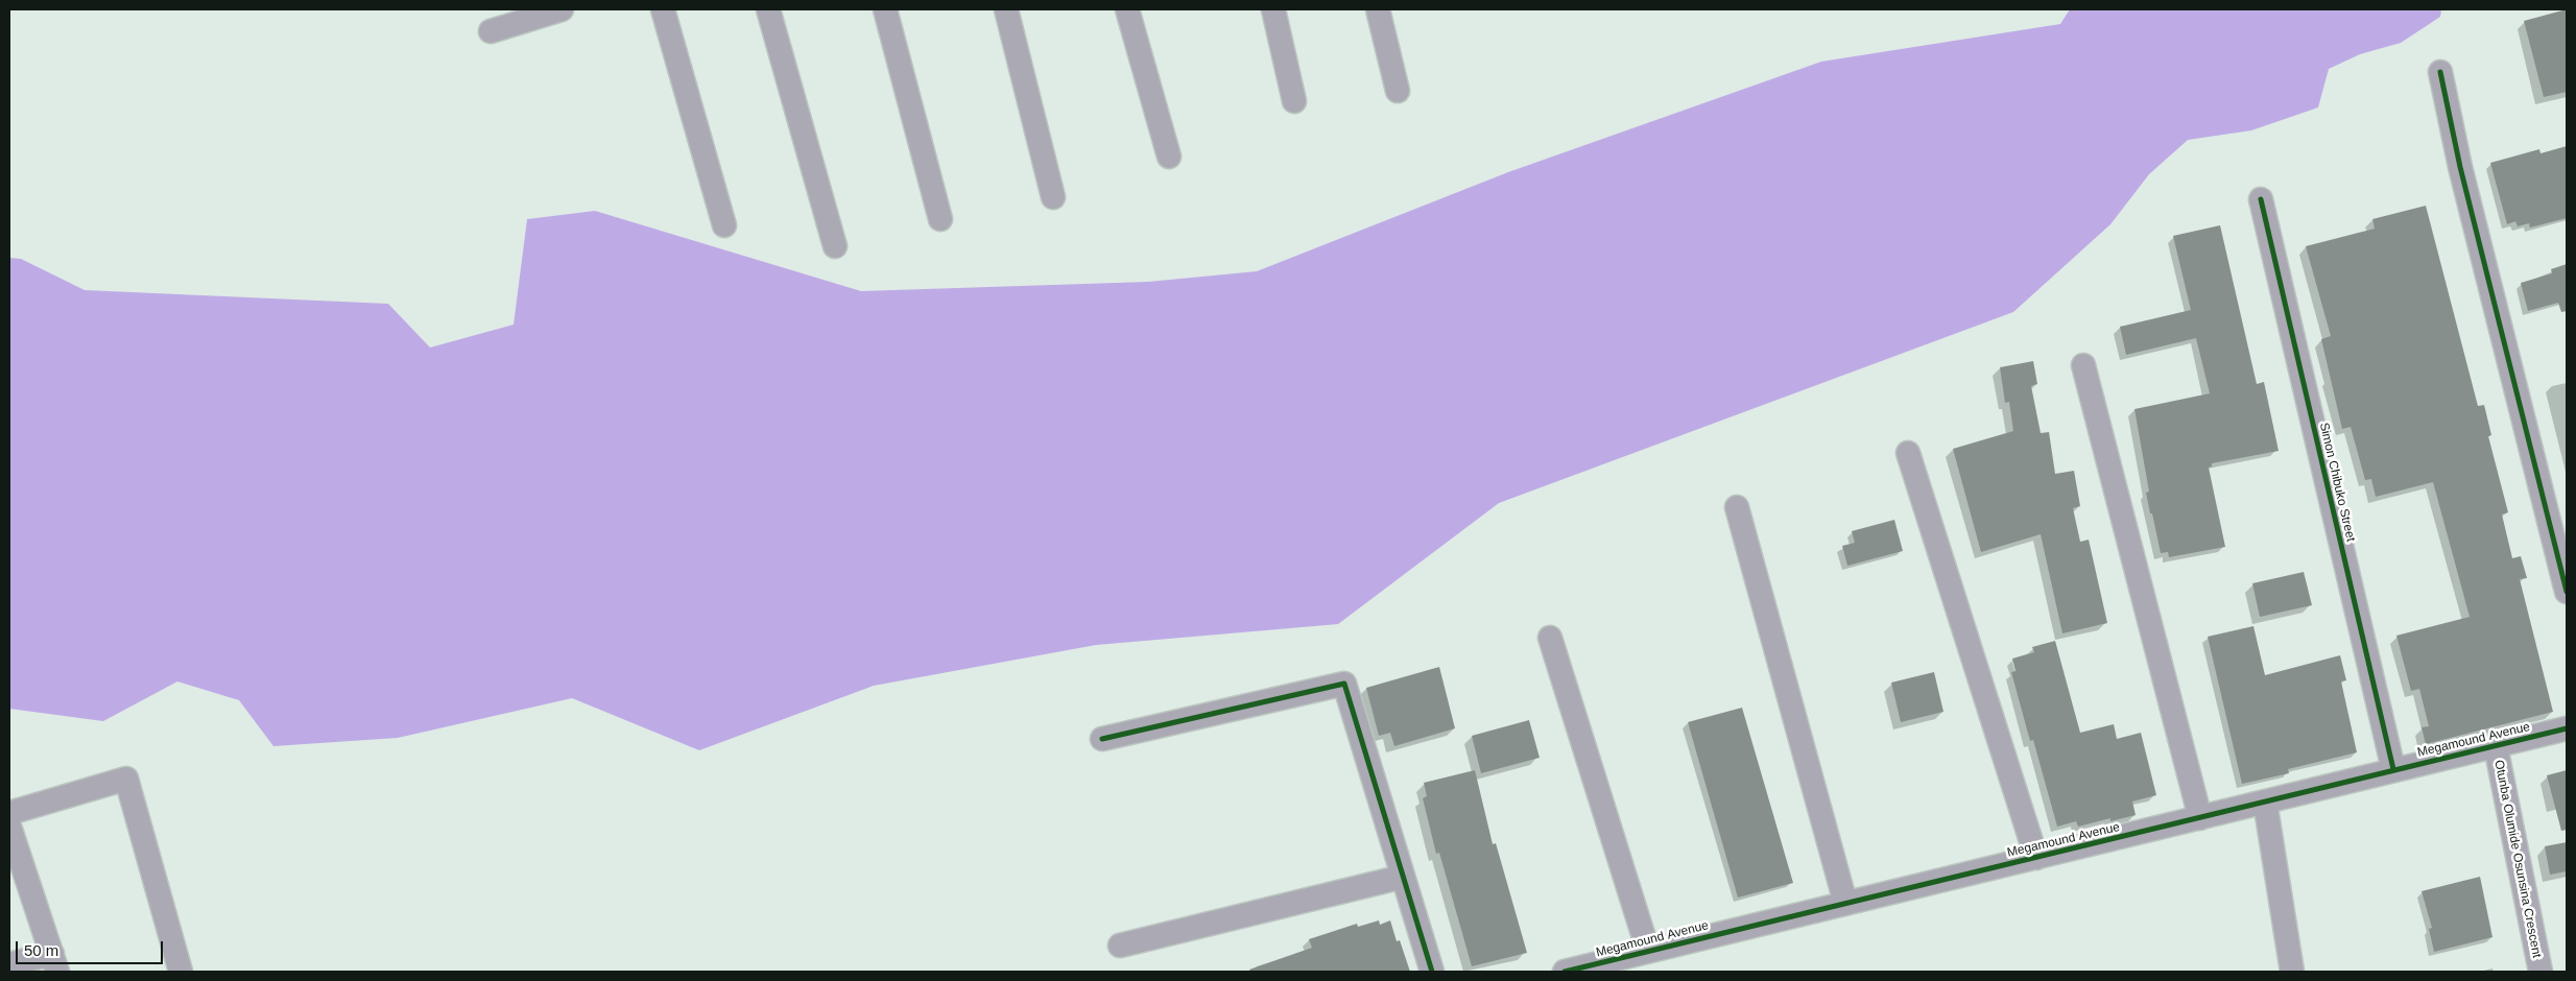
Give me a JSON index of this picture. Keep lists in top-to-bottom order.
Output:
{
  "streets": {
    "street": ["Simon Chibuko Street", "Megamound Avenue", "Otunba Olumide Osunsina Crescent"]
  },
  "crossings": [
    ["Simon Chibuko Street", "Megamound Avenue"],
    ["Megamound Avenue", "Otunba Olumide Osunsina Crescent"]
  ],
  "scale_bar": "50 m"
}
